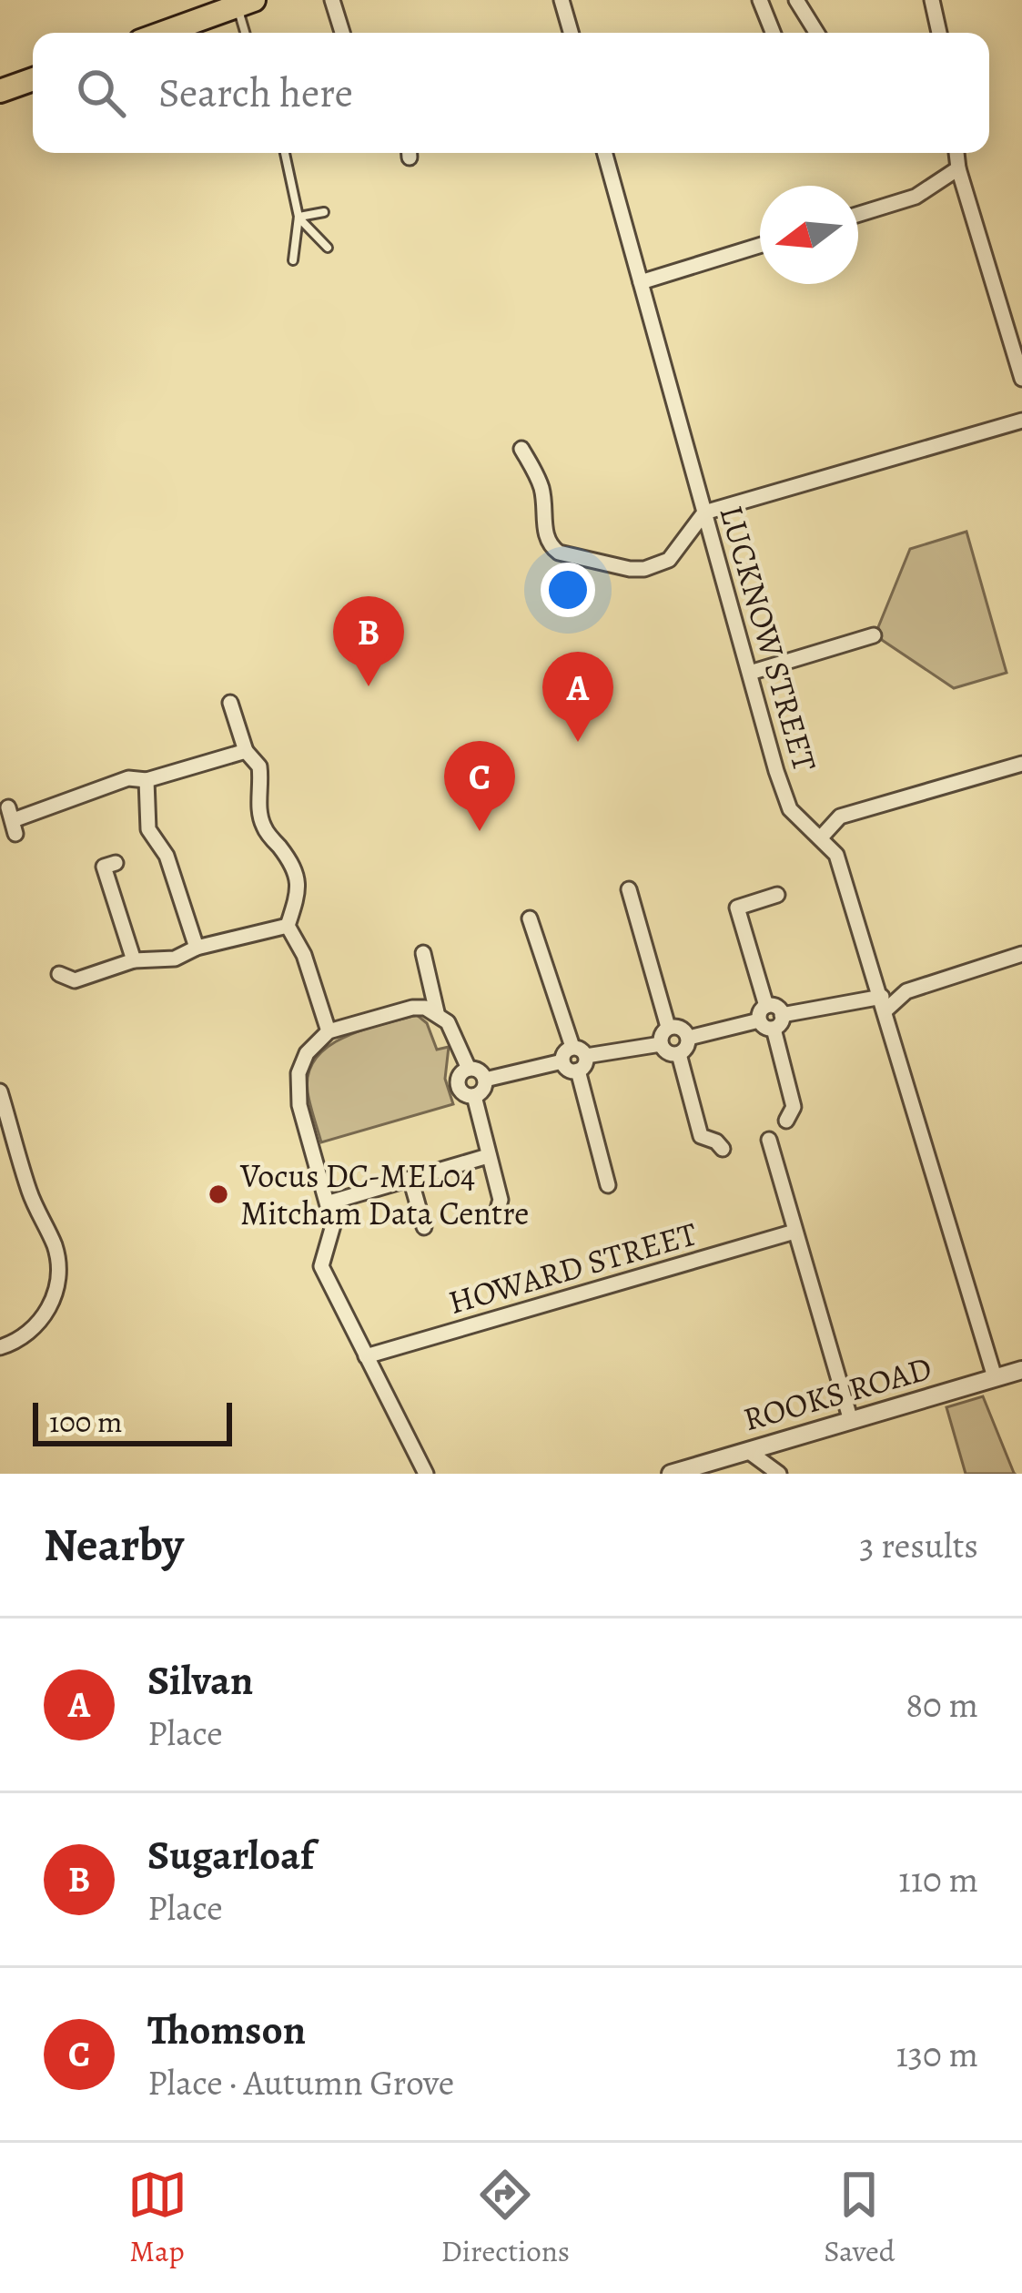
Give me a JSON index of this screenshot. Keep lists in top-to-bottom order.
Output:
{
  "streets": {
    "street": ["LUCKNOW STREET", "HOWARD STREET", "ROOKS ROAD"]
  },
  "crossings": [
    ["LUCKNOW STREET", "ROOKS ROAD"]
  ],
  "places": ["Vocus DC-MEL04 Mitcham Data Centre"],
  "scale_bar": "100 m",
  "north": "left",
  "page": {
    "search": "Search here",
    "pins": ["B", "A", "C"],
    "scale": "100 m",
    "heading": ["Nearby", "3 results"],
    "list": [
      {
        "mark": "A",
        "name": "Silvan",
        "note": "Place",
        "value": "80 m"
      },
      {
        "mark": "B",
        "name": "Sugarloaf",
        "note": "Place",
        "value": "110 m"
      },
      {
        "mark": "C",
        "name": "Thomson",
        "note": "Place · Autumn Grove",
        "value": "130 m"
      }
    ],
    "nav": ["Map", "Directions", "Saved"]
  }
}
